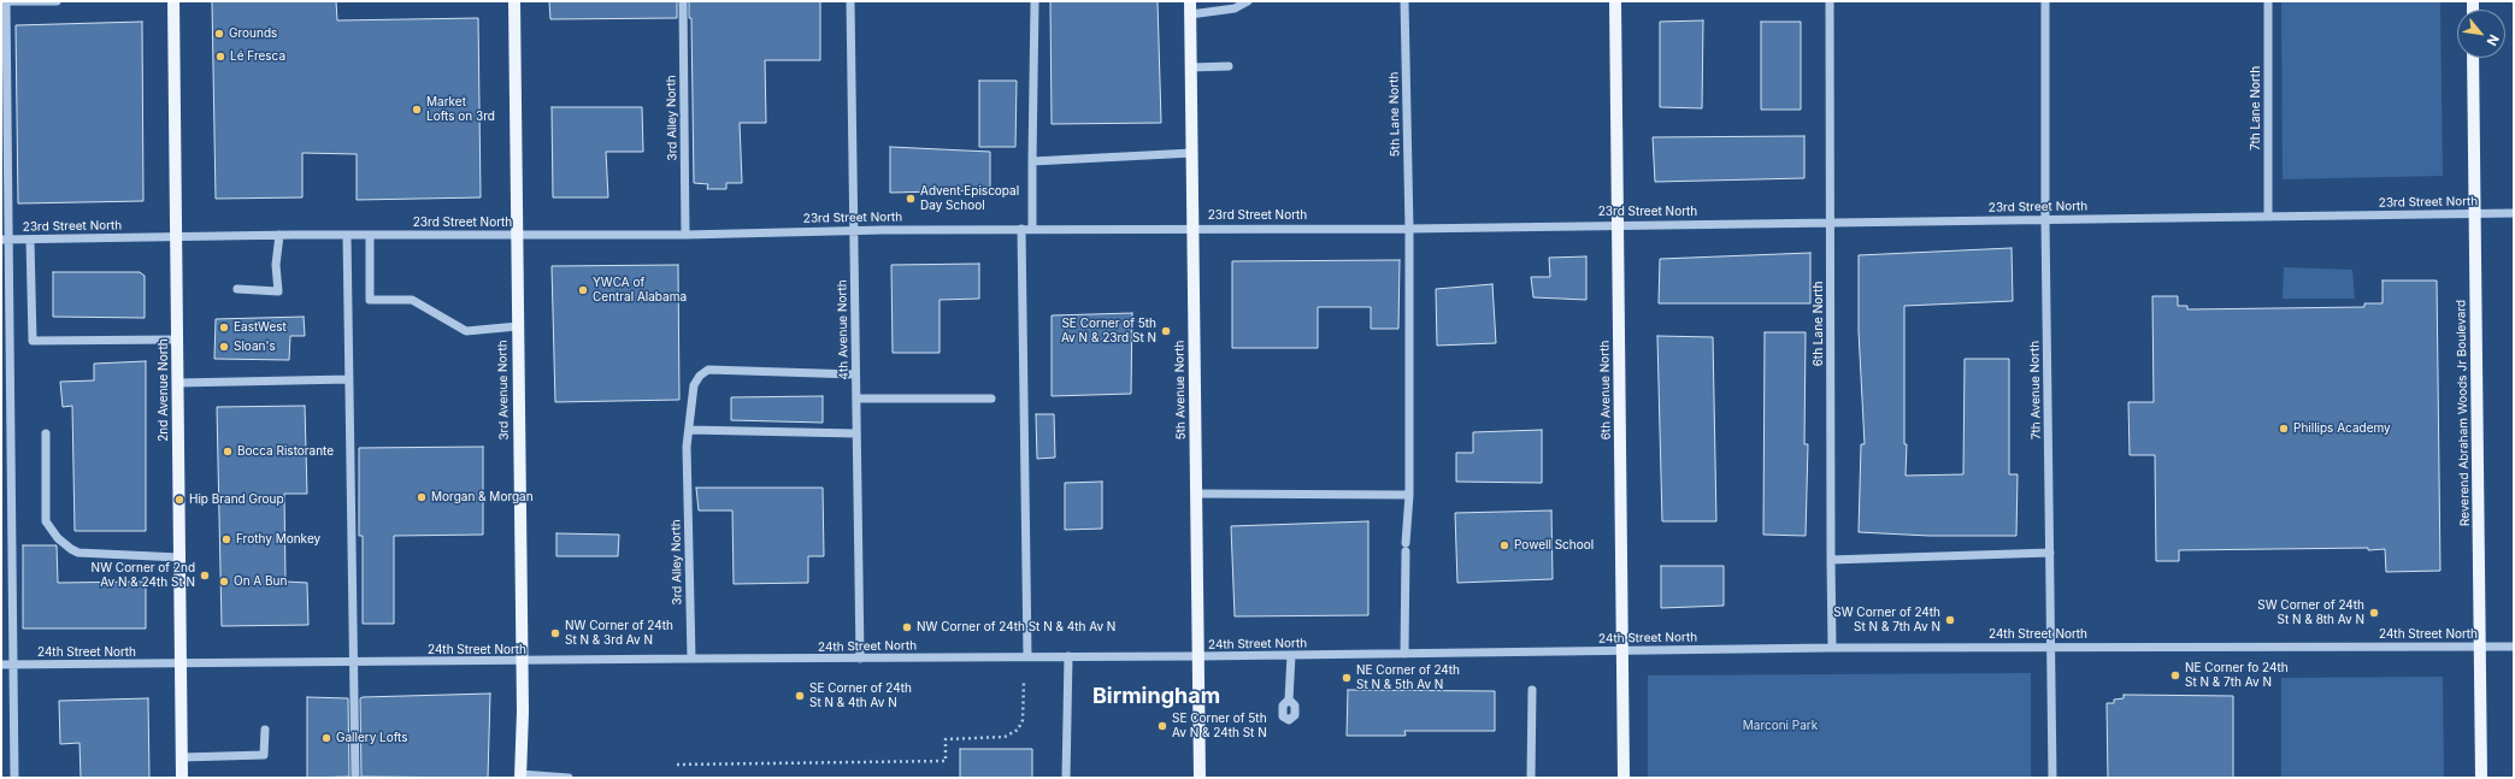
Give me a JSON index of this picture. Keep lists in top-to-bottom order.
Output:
{
  "streets": {
    "main road": [
      "2nd Avenue North",
      "3rd Avenue North",
      "5th Avenue North",
      "6th Avenue North",
      "Reverend Abraham Woods Jr Boulevard"
    ],
    "street": [
      "7th Lane North",
      "5th Lane North",
      "3rd Alley North",
      "23rd Street North",
      "6th Lane North",
      "4th Avenue North",
      "7th Avenue North",
      "24th Street North"
    ]
  },
  "crossings": [
    ["7th Lane North", "23rd Street North"],
    ["5th Lane North", "23rd Street North"],
    ["5th Lane North", "24th Street North"],
    ["3rd Alley North", "23rd Street North"],
    ["3rd Alley North", "4th Avenue North"],
    ["3rd Alley North", "24th Street North"],
    ["23rd Street North", "6th Lane North"],
    ["23rd Street North", "4th Avenue North"],
    ["23rd Street North", "2nd Avenue North"],
    ["23rd Street North", "3rd Avenue North"],
    ["23rd Street North", "5th Avenue North"],
    ["23rd Street North", "6th Avenue North"],
    ["23rd Street North", "7th Avenue North"],
    ["23rd Street North", "Reverend Abraham Woods Jr Boulevard"],
    ["6th Lane North", "24th Street North"],
    ["4th Avenue North", "24th Street North"],
    ["2nd Avenue North", "24th Street North"],
    ["3rd Avenue North", "24th Street North"],
    ["5th Avenue North", "24th Street North"],
    ["6th Avenue North", "24th Street North"],
    ["7th Avenue North", "24th Street North"],
    ["Reverend Abraham Woods Jr Boulevard", "24th Street North"]
  ],
  "districts": ["Birmingham"],
  "parks": ["Marconi Park"],
  "places": [
    "Grounds",
    "Lé Fresca",
    "Market Lofts on 3rd",
    "Advent Episcopal Day School",
    "YWCA of Central Alabama",
    "EastWest",
    "SE Corner of 5th Av N & 23rd St N",
    "Sloan's",
    "Phillips Academy",
    "Bocca Ristorante",
    "Morgan & Morgan",
    "Hip Brand Group",
    "Frothy Monkey",
    "Powell School",
    "NW Corner of 2nd Av N & 24th St N",
    "On A Bun",
    "SW Corner of 24th St N & 8th Av N",
    "SW Corner of 24th St N & 7th Av N",
    "NW Corner of 24th St N & 4th Av N",
    "NW Corner of 24th St N & 3rd Av N",
    "NE Corner fo 24th St N & 7th Av N",
    "NE Corner of 24th St N & 5th Av N",
    "SE Corner of 24th St N & 4th Av N",
    "SE Corner of 5th Av N & 24th St N",
    "Gallery Lofts"
  ],
  "north": "bottom right"
}
